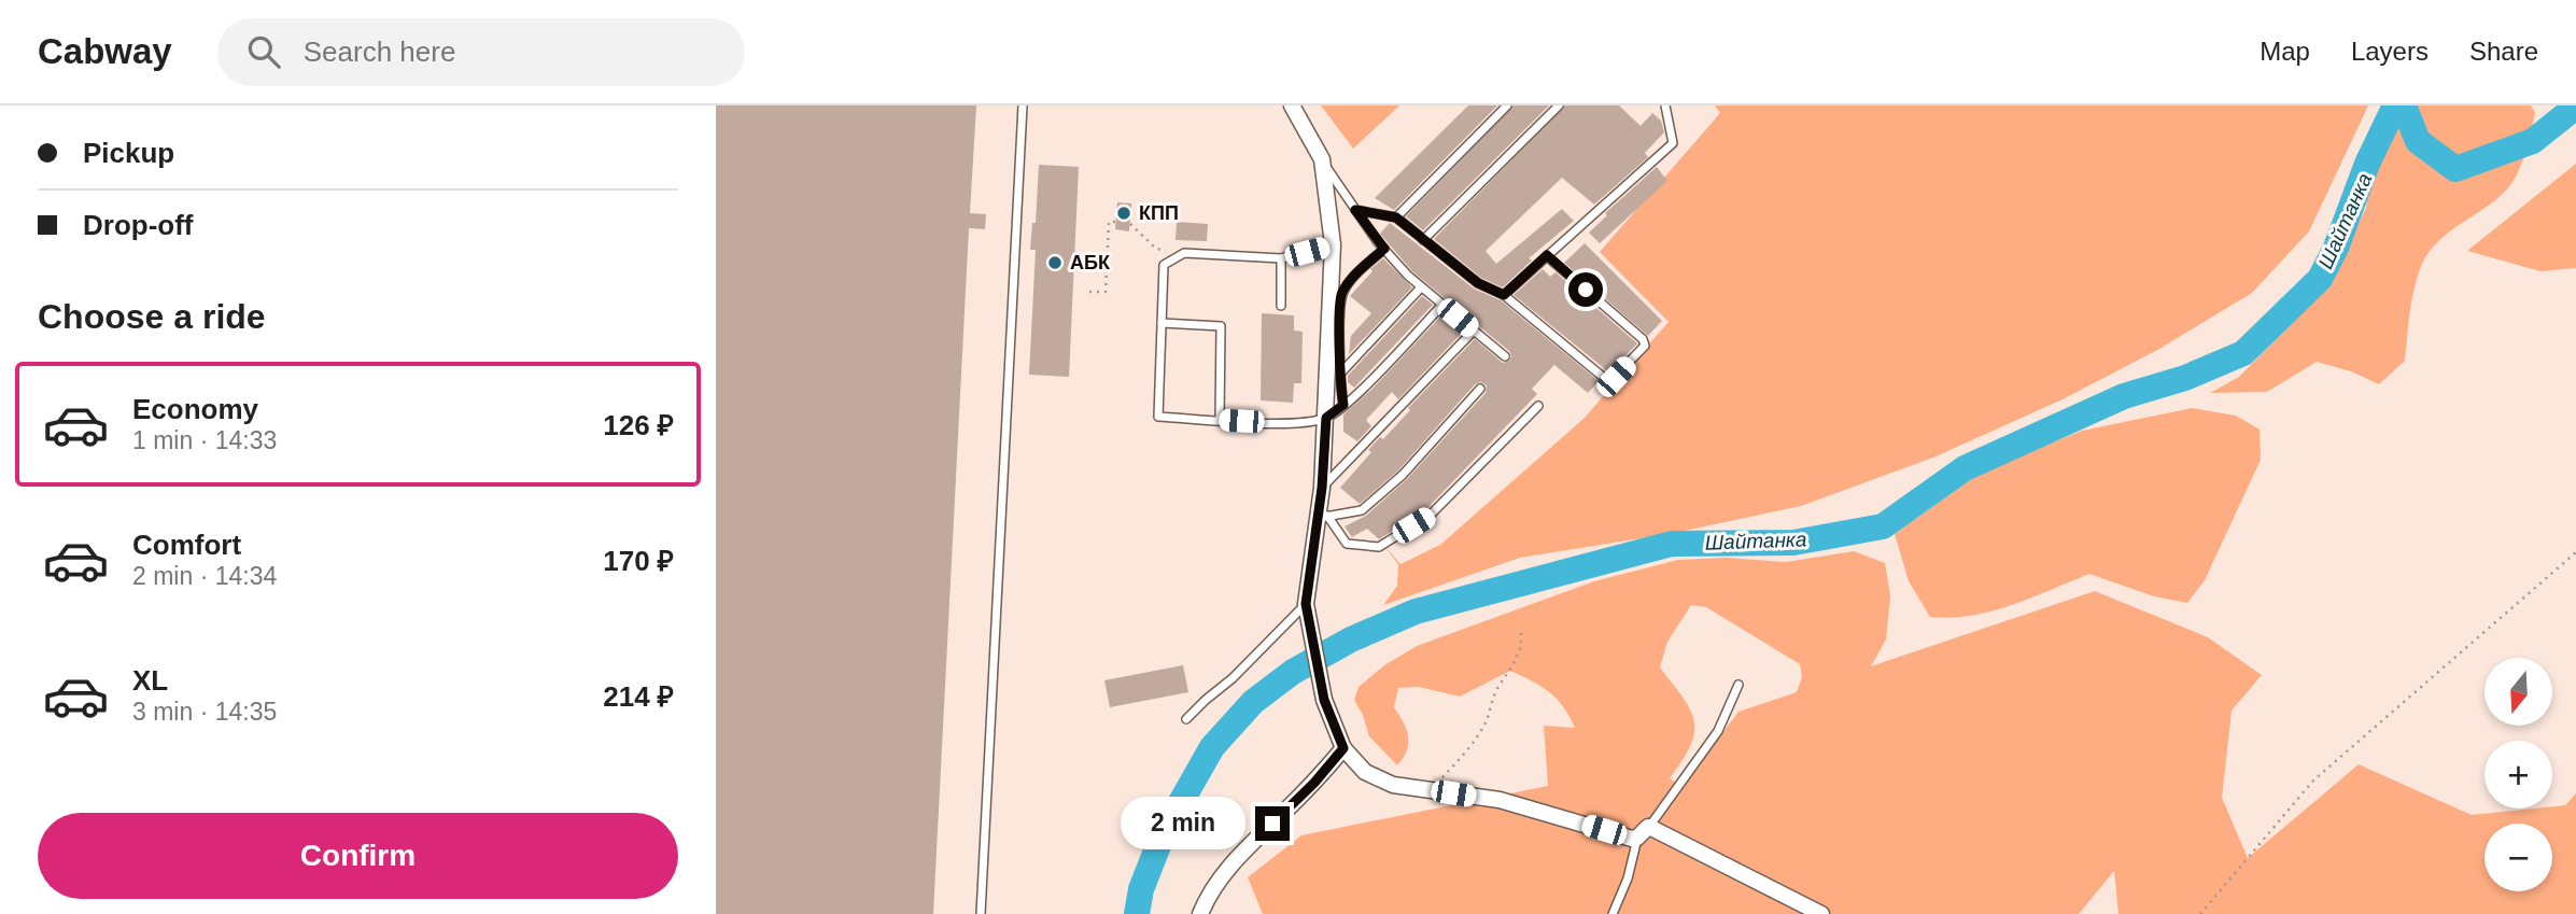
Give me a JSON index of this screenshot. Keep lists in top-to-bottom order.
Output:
{
  "water": ["Шайтанка"],
  "places": ["КПП", "АБК"],
  "north": "bottom",
  "page": {
    "header": "Cabway",
    "search": "Search here",
    "nav": ["Map", "Layers", "Share"],
    "banner": ["Pickup", "Drop-off"],
    "heading": "Choose a ride",
    "list": [
      {
        "name": "Economy",
        "note": "1 min · 14:33",
        "value": "126 ₽"
      },
      {
        "name": "Comfort",
        "note": "2 min · 14:34",
        "value": "170 ₽"
      },
      {
        "name": "XL",
        "note": "3 min · 14:35",
        "value": "214 ₽"
      }
    ],
    "map_buttons": ["+", "−"],
    "bubble": "2 min",
    "buttons": "Confirm"
  }
}
